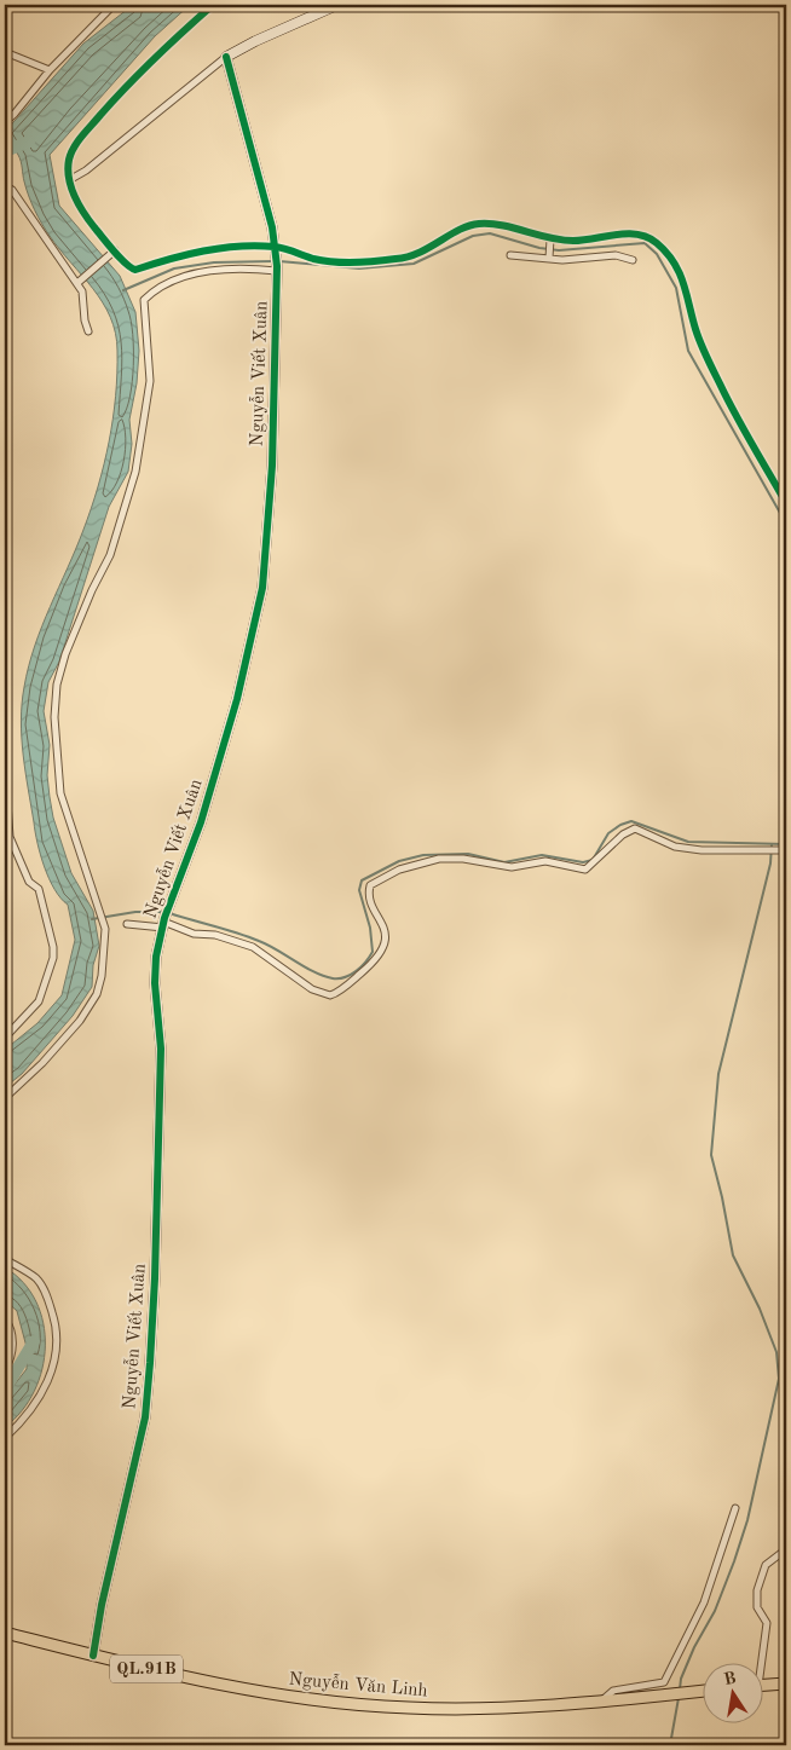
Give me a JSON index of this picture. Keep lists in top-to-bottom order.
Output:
{
  "streets": {
    "highway": ["QL.91B", "Nguyễn Văn Linh"],
    "street": ["Nguyễn Viết Xuân"]
  },
  "crossings": [
    ["Nguyễn Viết Xuân", "Nguyễn Văn Linh"]
  ],
  "north": "top"
}
